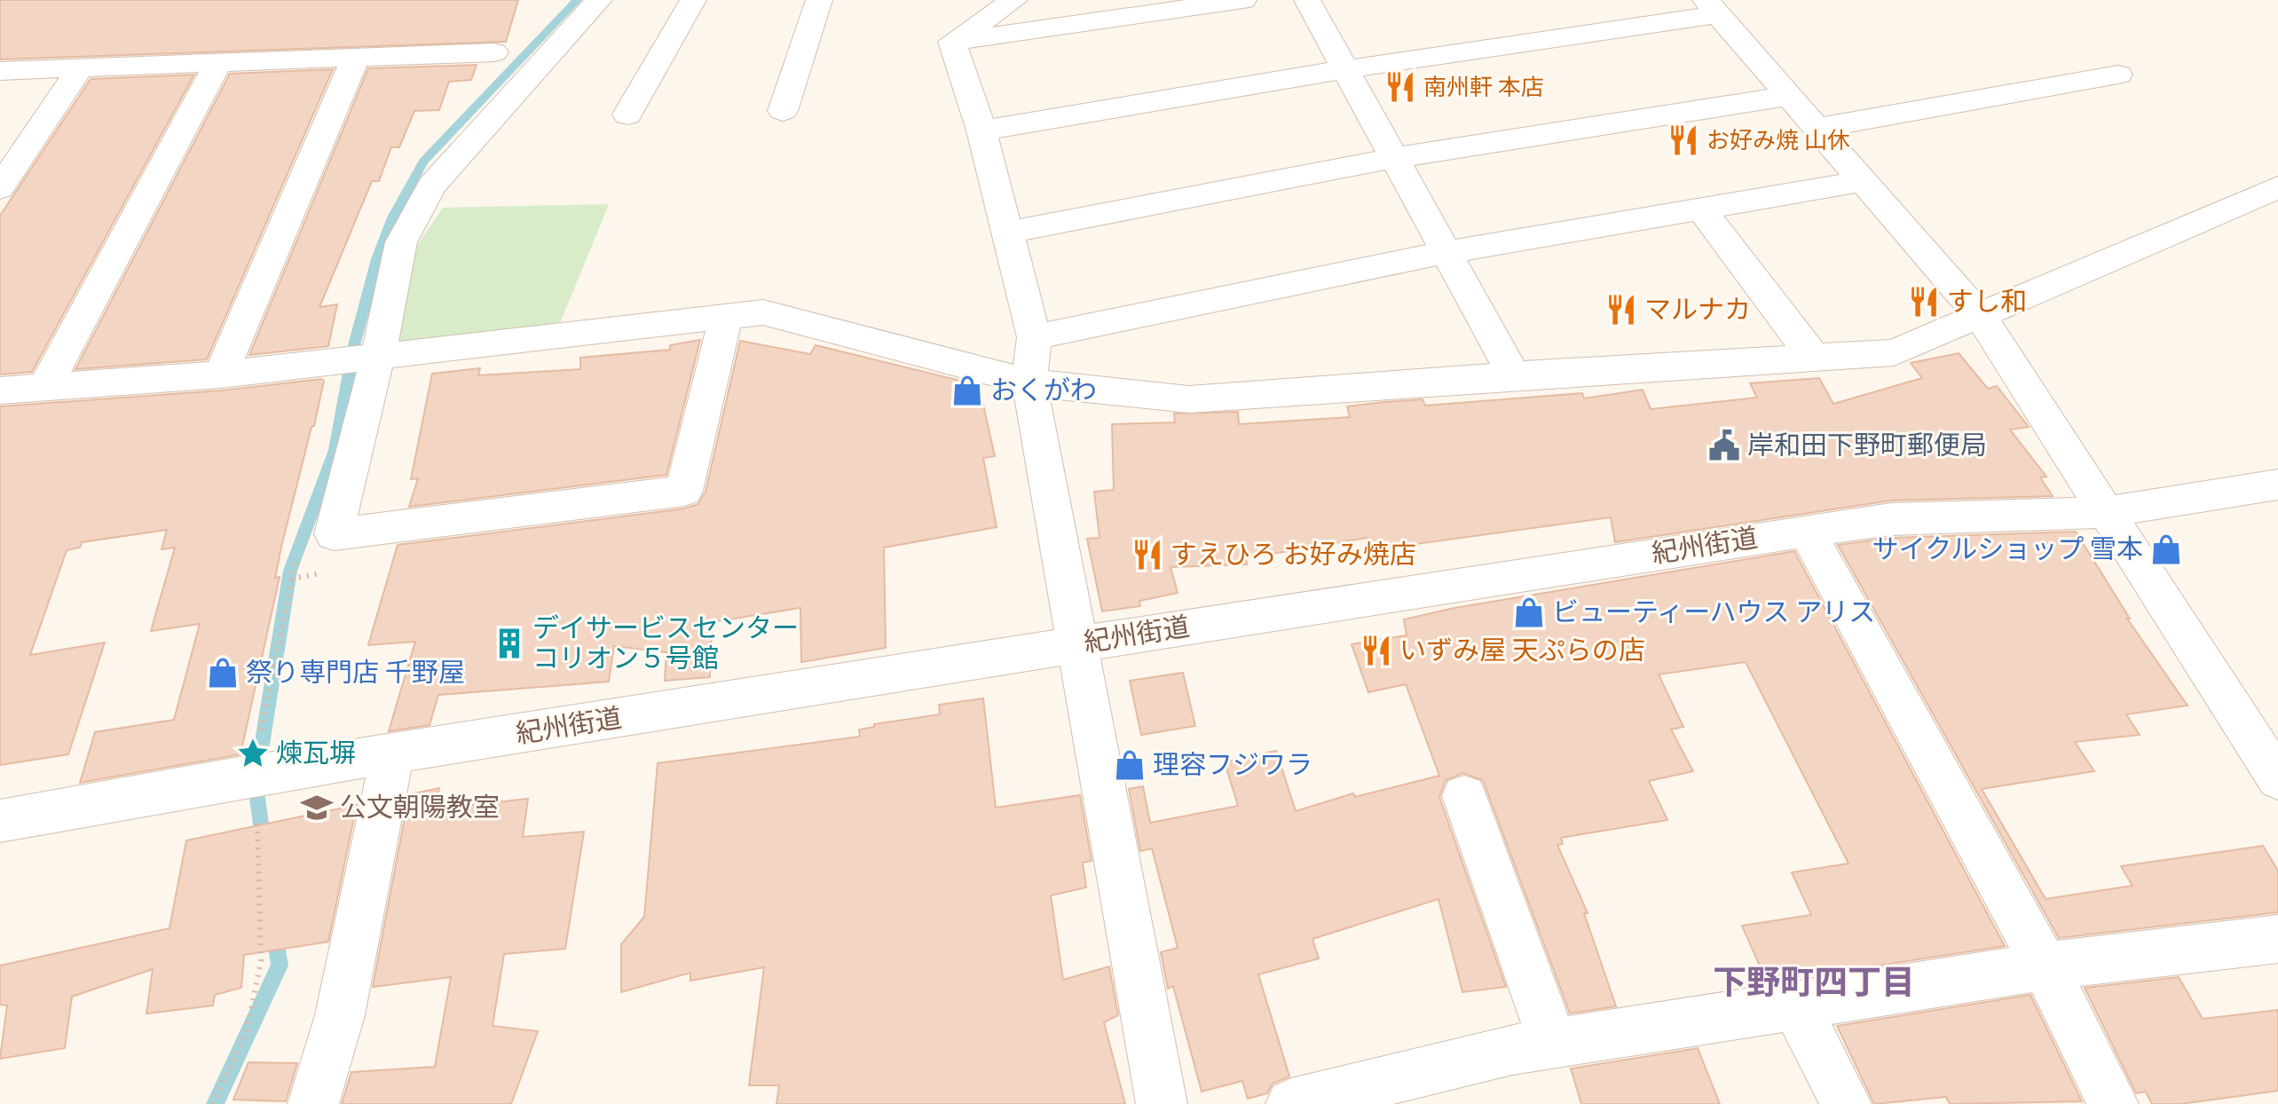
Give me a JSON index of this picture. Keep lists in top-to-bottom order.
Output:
{
  "streets": {
    "street": ["紀州街道"]
  },
  "districts": ["下野町四丁目"],
  "places": {
    "restaurant": [
      "南州軒 本店",
      "お好み焼 山休",
      "すし和",
      "マルナカ",
      "すえひろ お好み焼店",
      "いずみ屋 天ぷらの店"
    ],
    "shop": [
      "おくがわ",
      "サイクルショップ 雪本",
      "ビューティーハウス アリス",
      "祭り専門店 千野屋",
      "理容フジワラ"
    ],
    "public building": ["岸和田下野町郵便局"],
    "building": ["デイサービスセンター コリオン５号館"],
    "place": ["煉瓦塀"],
    "school or university": ["公文朝陽教室"]
  }
}
